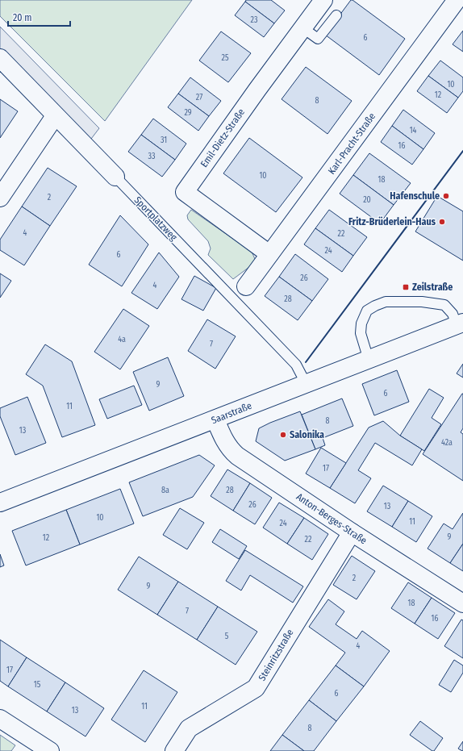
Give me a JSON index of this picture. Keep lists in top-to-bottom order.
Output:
{
  "streets": {
    "street": [
      "Emil-Dietz-Straße",
      "Karl-Pracht-Straße",
      "Sportplatzweg",
      "Saarstraße",
      "Anton-Berges-Straße",
      "Steinritzstraße"
    ]
  },
  "crossings": [
    ["Emil-Dietz-Straße", "Karl-Pracht-Straße"],
    ["Sportplatzweg", "Saarstraße"],
    ["Saarstraße", "Anton-Berges-Straße"],
    ["Anton-Berges-Straße", "Steinritzstraße"]
  ],
  "places": {
    "other": ["Hafenschule", "Fritz-Brüderlein-Haus", "Salonika"],
    "transit": ["Zeilstraße"]
  },
  "house_numbers": [
    "23",
    "6",
    "25",
    "10",
    "12",
    "27",
    "8",
    "29",
    "14",
    "31",
    "16",
    "33",
    "10",
    "18",
    "2",
    "20",
    "4",
    "22",
    "24",
    "6",
    "26",
    "4",
    "28",
    "4a",
    "7",
    "9",
    "6",
    "11",
    "8",
    "13",
    "42a",
    "17",
    "8a",
    "28",
    "26",
    "13",
    "10",
    "11",
    "24",
    "9",
    "12",
    "22",
    "2",
    "9",
    "18",
    "7",
    "16",
    "5",
    "4",
    "17",
    "15",
    "6",
    "11",
    "13",
    "8"
  ],
  "scale_bar": "20 m"
}
